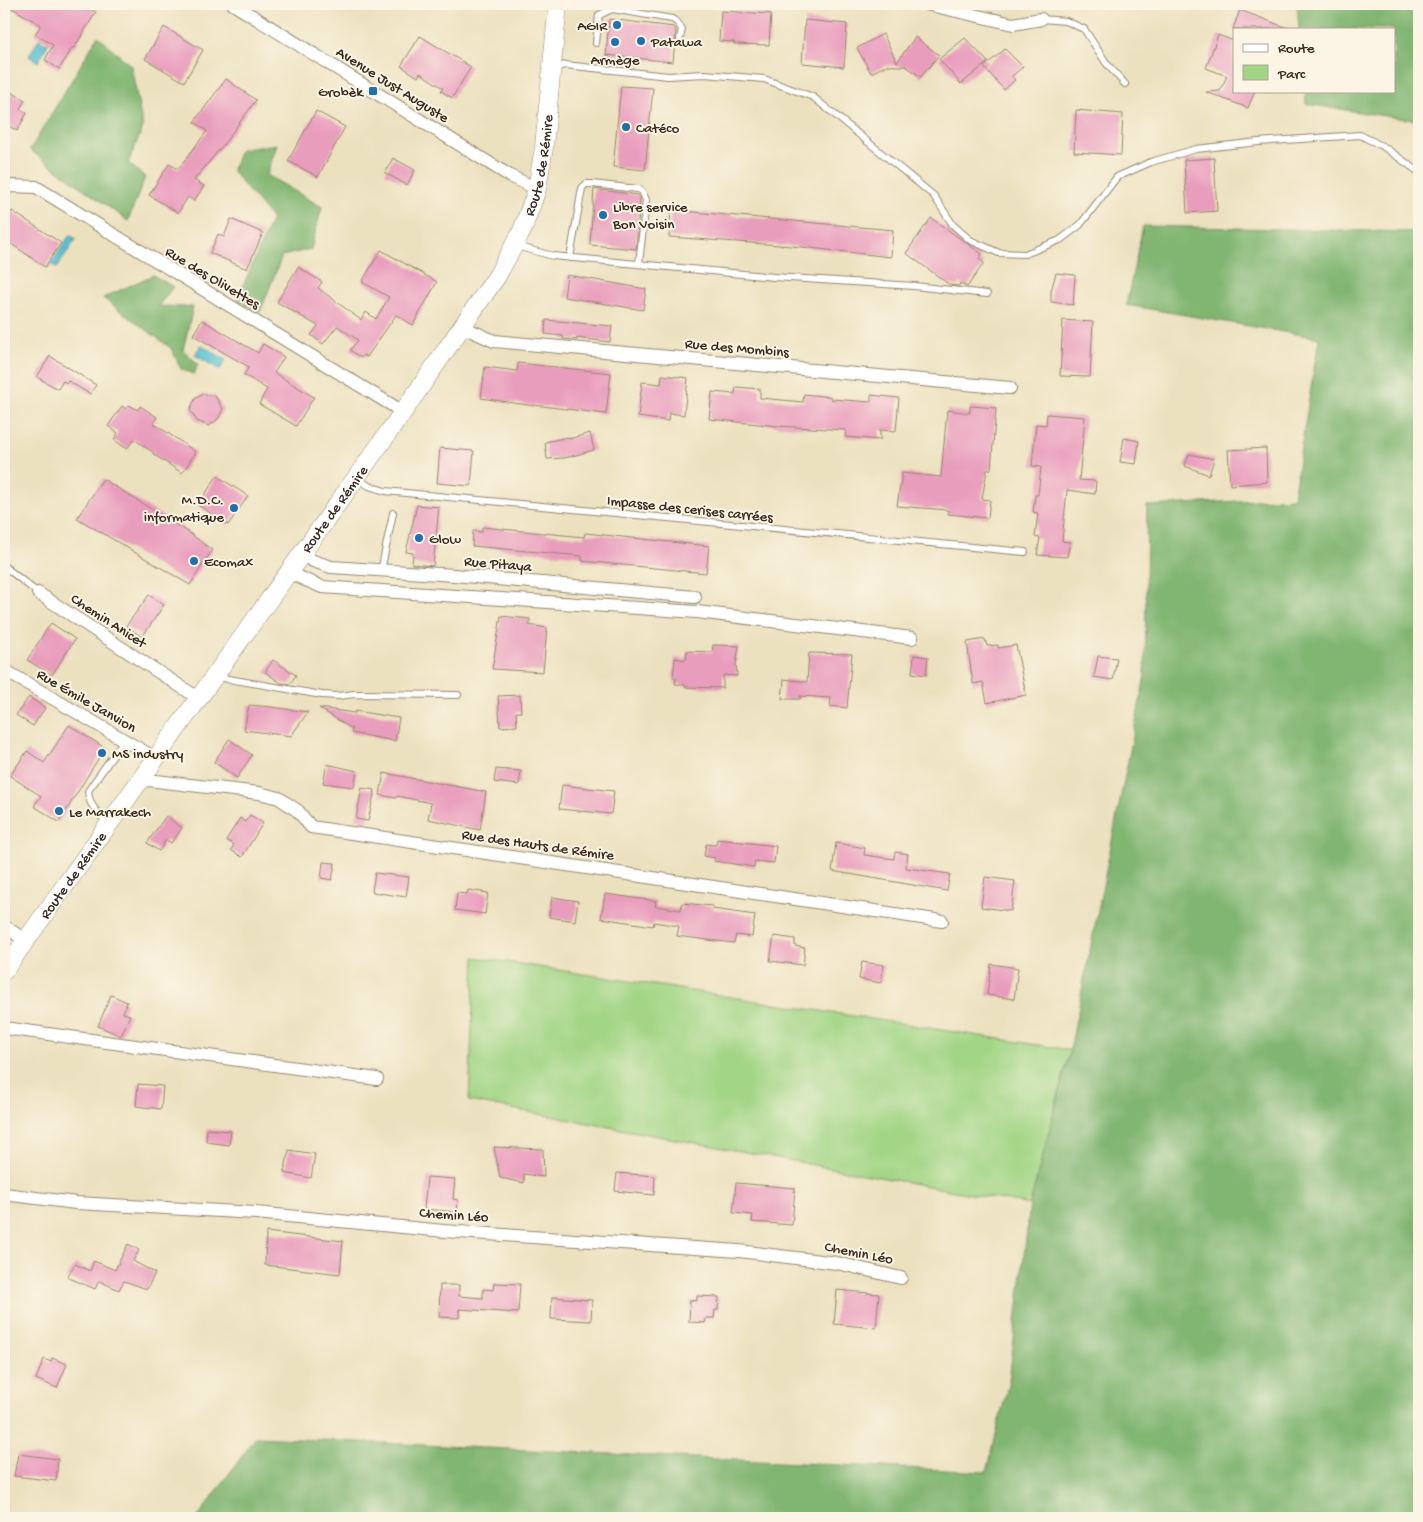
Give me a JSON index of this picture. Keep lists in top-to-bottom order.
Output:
{
  "streets": {
    "main road": ["Route de Rémire"],
    "street": [
      "Avenue Just Auguste",
      "Rue des Olivettes",
      "Rue des Mombins",
      "Rue Pitaya",
      "Chemin Anicet",
      "Rue Émile Janvion",
      "Rue des Hauts de Rémire",
      "Chemin Léo"
    ],
    "lane": ["Impasse des cerises carrées"]
  },
  "crossings": [
    ["Avenue Just Auguste", "Route de Rémire"],
    ["Route de Rémire", "Rue des Olivettes"],
    ["Route de Rémire", "Rue des Mombins"],
    ["Route de Rémire", "Impasse des cerises carrées"],
    ["Route de Rémire", "Rue Pitaya"],
    ["Route de Rémire", "Chemin Anicet"],
    ["Route de Rémire", "Rue Émile Janvion"],
    ["Route de Rémire", "Rue des Hauts de Rémire"]
  ],
  "places": {
    "other": [
      "AGIR",
      "Patawa",
      "Armège",
      "Catéco",
      "Libre service Bon Voisin",
      "M.D.C. informatique",
      "Glow",
      "Ecomax",
      "MS industry",
      "Le Marrakech"
    ],
    "transit": ["Grobèk"]
  },
  "legend": ["Route", "Parc"]
}
